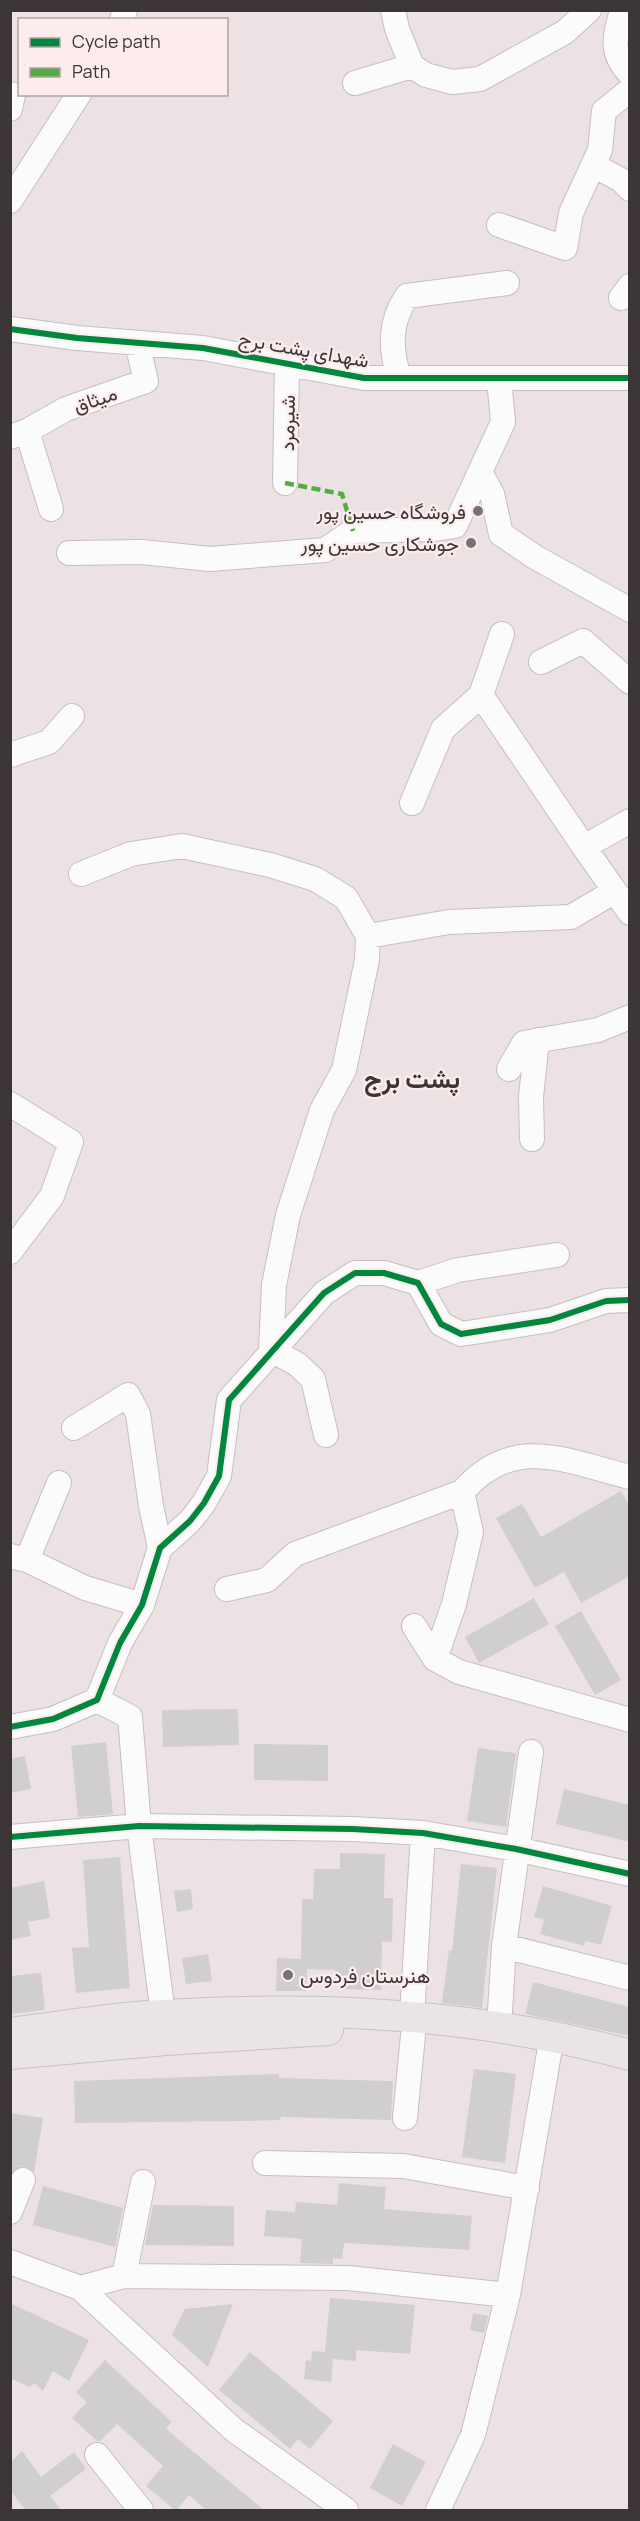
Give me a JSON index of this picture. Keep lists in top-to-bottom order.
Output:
{
  "streets": {
    "street": ["شهدای پشت برج", "میثاق", "شیرمرد"]
  },
  "crossings": [
    ["شهدای پشت برج", "میثاق"],
    ["شهدای پشت برج", "شیرمرد"]
  ],
  "districts": ["پشت برج"],
  "places": ["فروشگاه حسین پور", "جوشکاری حسین پور", "هنرستان فردوس"],
  "legend": ["Cycle path", "Path"]
}
